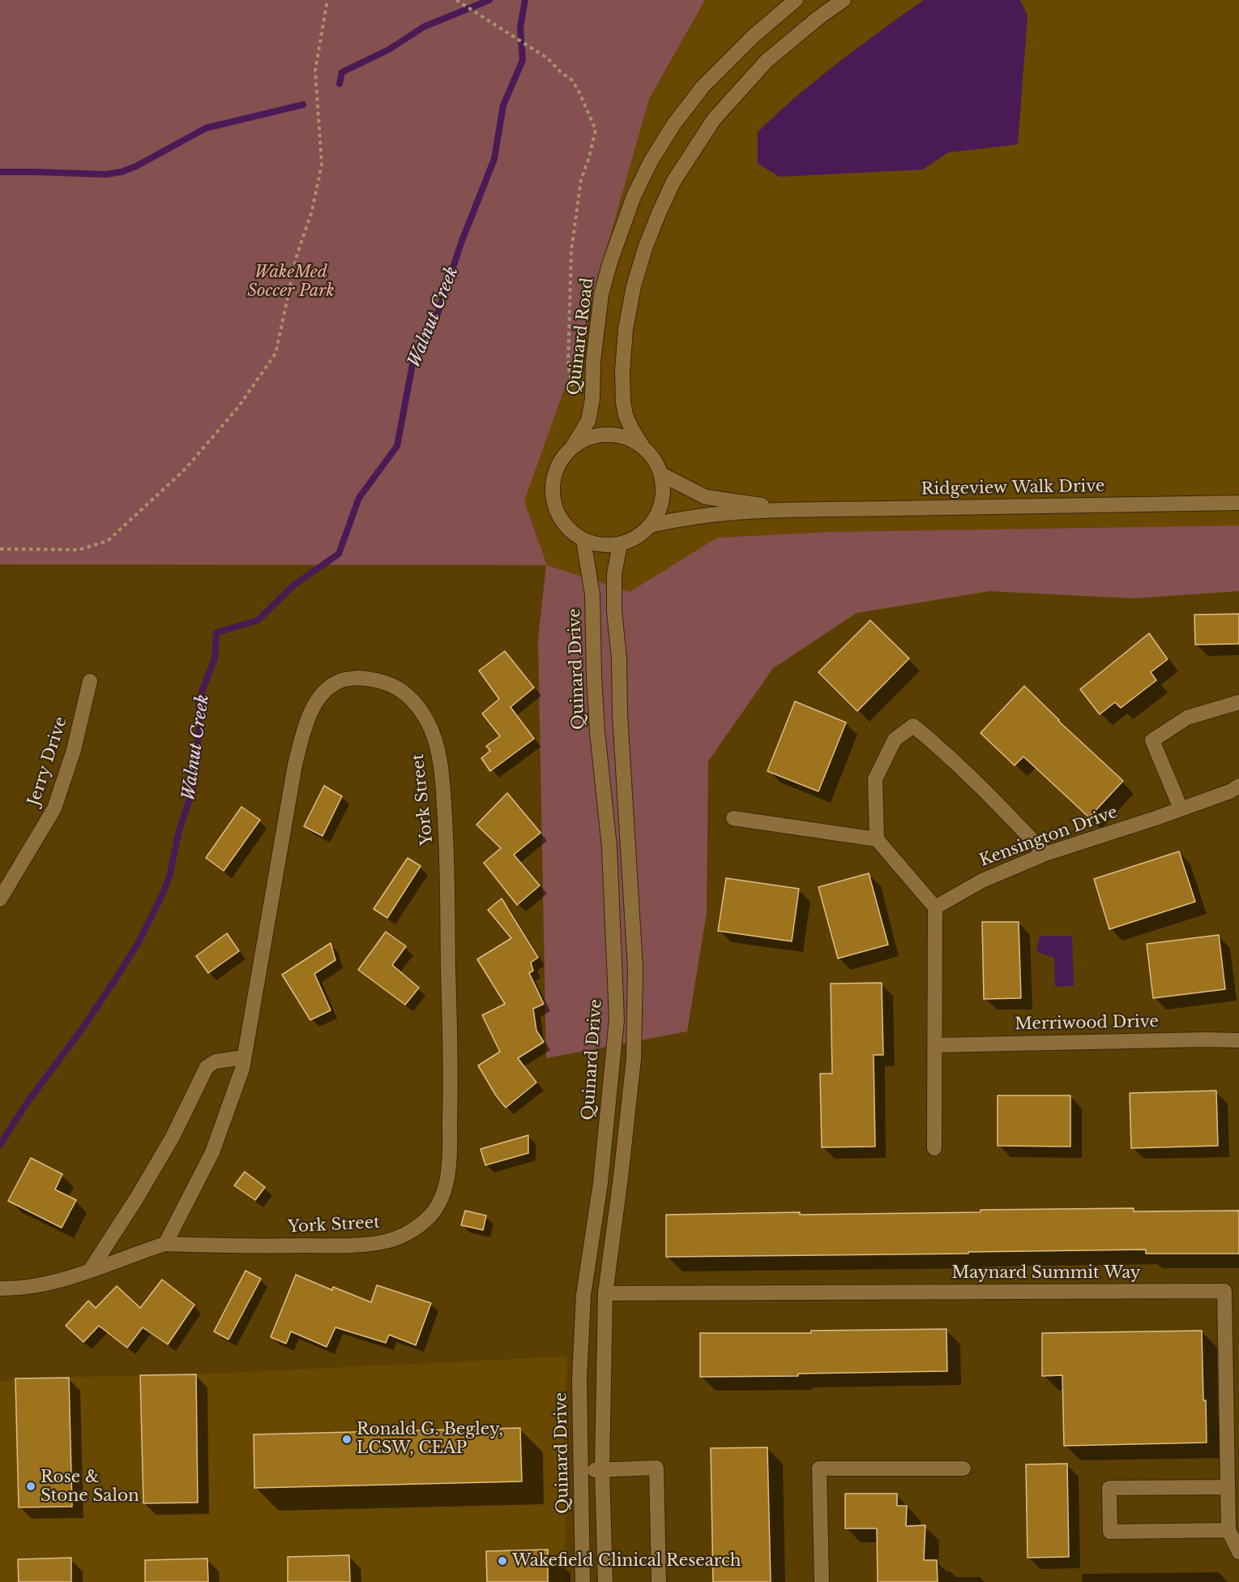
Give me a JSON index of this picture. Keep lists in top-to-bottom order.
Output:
{
  "streets": {
    "street": [
      "Quinard Road",
      "Ridgeview Walk Drive",
      "Quinard Drive",
      "Jerry Drive",
      "York Street",
      "Kensington Drive",
      "Merriwood Drive",
      "Maynard Summit Way"
    ]
  },
  "crossings": [
    ["Quinard Road", "Ridgeview Walk Drive"],
    ["Quinard Road", "Quinard Drive"],
    ["Ridgeview Walk Drive", "Quinard Drive"]
  ],
  "water": ["Walnut Creek"],
  "parks": ["WakeMed Soccer Park"],
  "places": ["Ronald G. Begley, LCSW, CEAP", "Rose & Stone Salon", "Wakefield Clinical Research"]
}
